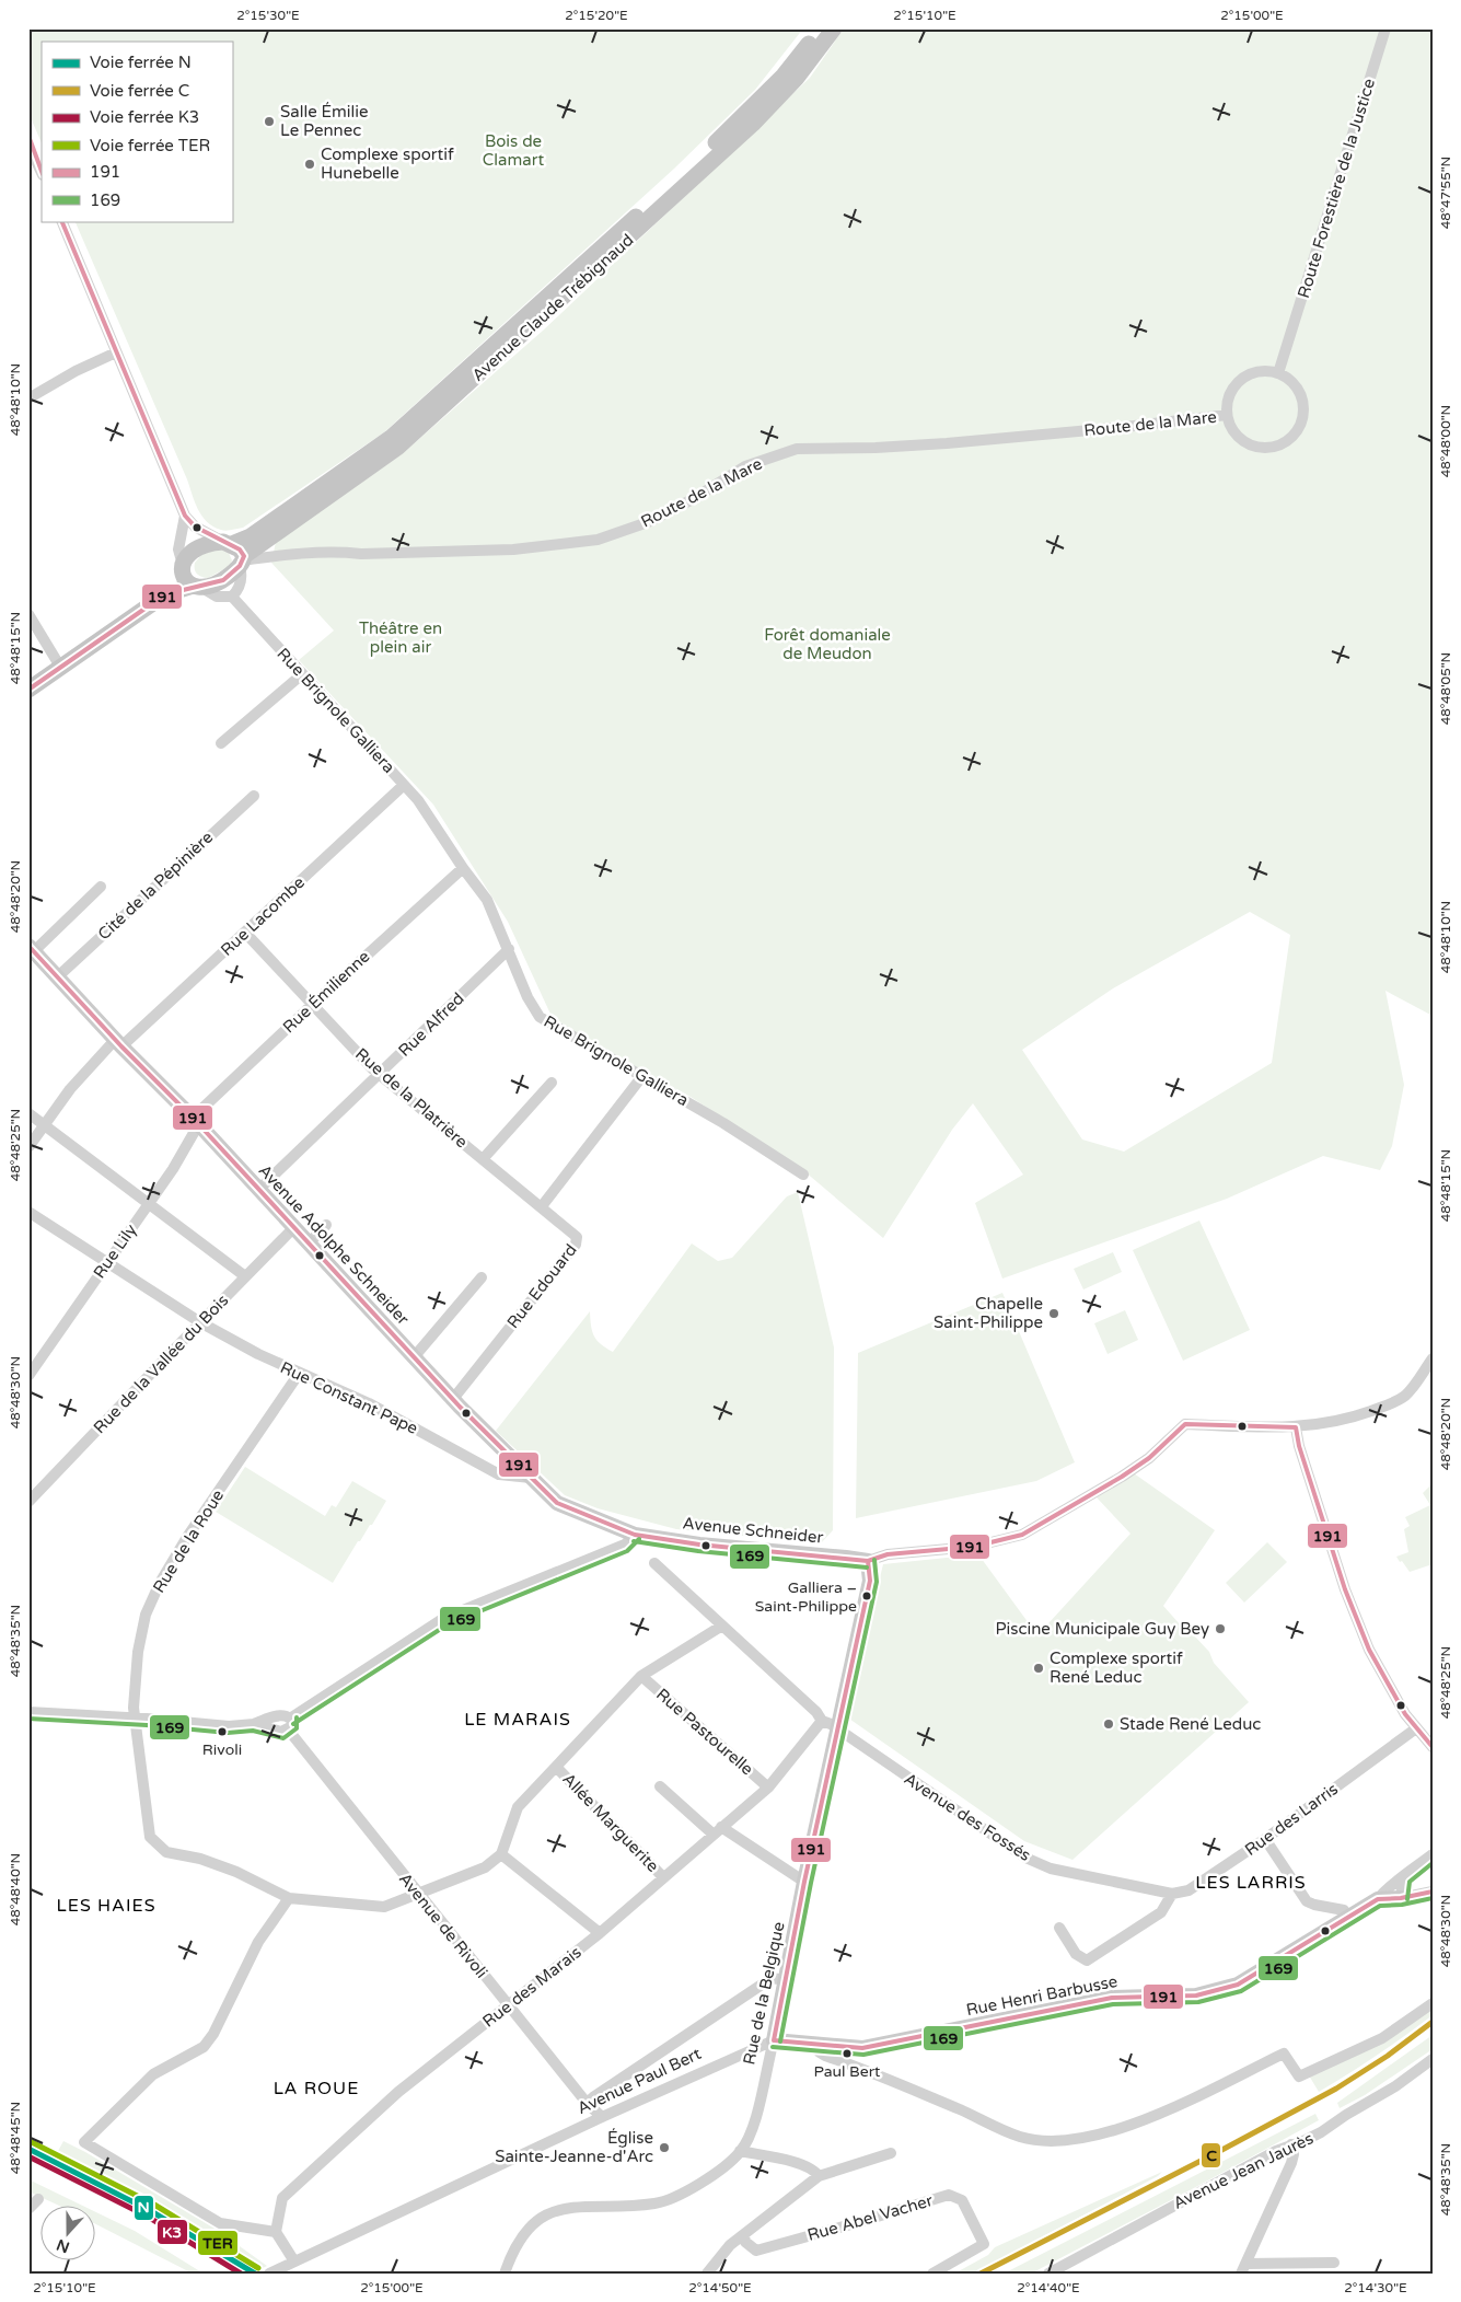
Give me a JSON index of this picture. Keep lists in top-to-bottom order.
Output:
{
  "streets": {
    "main road": ["Avenue Claude Trébignaud"],
    "street": [
      "Route Forestière de la Justice",
      "Route de la Mare",
      "Rue Brignole Galliera",
      "Cité de la Pépinière",
      "Rue Lacombe",
      "Rue Émilienne",
      "Rue Alfred",
      "Rue de la Platrière",
      "Avenue Adolphe Schneider",
      "Rue Lily",
      "Rue Edouard",
      "Rue de la Vallée du Bois",
      "Rue Constant Pape",
      "Avenue Schneider",
      "Rue de la Roue",
      "Rue Pastourelle",
      "Avenue des Fossés",
      "Rue des Larris",
      "Allée Marguerite",
      "Avenue de Rivoli",
      "Rue des Marais",
      "Rue de la Belgique",
      "Rue Henri Barbusse",
      "Avenue Paul Bert",
      "Avenue Jean Jaurès",
      "Rue Abel Vacher"
    ]
  },
  "crossings": [
    ["Route Forestière de la Justice", "Route de la Mare"],
    ["Avenue Claude Trébignaud", "Route de la Mare"],
    ["Rue Brignole Galliera", "Rue Lacombe"],
    ["Rue Brignole Galliera", "Rue Émilienne"],
    ["Rue Brignole Galliera", "Rue Alfred"],
    ["Cité de la Pépinière", "Avenue Adolphe Schneider"],
    ["Rue Lacombe", "Rue de la Platrière"],
    ["Rue Lacombe", "Avenue Adolphe Schneider"],
    ["Rue Émilienne", "Rue de la Platrière"],
    ["Rue Émilienne", "Avenue Adolphe Schneider"],
    ["Rue Émilienne", "Rue Lily"],
    ["Rue Alfred", "Rue de la Platrière"],
    ["Rue Alfred", "Avenue Adolphe Schneider"],
    ["Rue de la Platrière", "Rue Edouard"],
    ["Avenue Adolphe Schneider", "Rue Lily"],
    ["Avenue Adolphe Schneider", "Rue Edouard"],
    ["Avenue Adolphe Schneider", "Rue de la Vallée du Bois"],
    ["Avenue Adolphe Schneider", "Rue Constant Pape"],
    ["Avenue Adolphe Schneider", "Avenue Schneider"],
    ["Rue Lily", "Rue Constant Pape"],
    ["Rue de la Vallée du Bois", "Rue Constant Pape"],
    ["Rue Constant Pape", "Rue de la Roue"],
    ["Avenue Schneider", "Rue de la Belgique"],
    ["Rue Pastourelle", "Rue des Marais"],
    ["Avenue des Fossés", "Rue des Larris"],
    ["Avenue des Fossés", "Rue des Marais"],
    ["Avenue des Fossés", "Rue de la Belgique"],
    ["Allée Marguerite", "Rue des Marais"],
    ["Avenue de Rivoli", "Rue des Marais"],
    ["Avenue de Rivoli", "Avenue Paul Bert"],
    ["Rue de la Belgique", "Avenue Paul Bert"],
    ["Rue Henri Barbusse", "Avenue Paul Bert"]
  ],
  "districts": [
    "LE MARAIS",
    "LES LARRIS",
    "LES HAIES",
    "LA ROUE"
  ],
  "parks": ["Bois de Clamart", "Théâtre en plein air", "Forêt domaniale de Meudon"],
  "places": [
    "Salle Émilie Le Pennec",
    "Complexe sportif Hunebelle",
    "Chapelle Saint-Philippe",
    "Galliera – Saint-Philippe",
    "Piscine Municipale Guy Bey",
    "Complexe sportif René Leduc",
    "Stade René Leduc",
    "Rivoli",
    "Paul Bert",
    "Église Sainte-Jeanne-d'Arc"
  ],
  "lines": [
    "transit line 191",
    "transit line 169",
    "rail line C",
    "rail line TER",
    "rail line N",
    "rail line K3"
  ],
  "legend": [
    "Voie ferrée N",
    "Voie ferrée C",
    "Voie ferrée K3",
    "Voie ferrée TER",
    "191",
    "169"
  ],
  "north": "bottom",
  "coordinates": [
    "2°15'30\"E",
    "2°15'20\"E",
    "2°15'10\"E",
    "2°15'00\"E",
    "48°47'55\"N",
    "48°48'10\"N",
    "48°48'00\"N",
    "48°48'15\"N",
    "48°48'05\"N",
    "48°48'20\"N",
    "48°48'25\"N",
    "48°48'30\"N",
    "48°48'35\"N",
    "48°48'40\"N",
    "48°48'45\"N",
    "2°14'50\"E",
    "2°14'40\"E",
    "2°14'30\"E"
  ]
}
